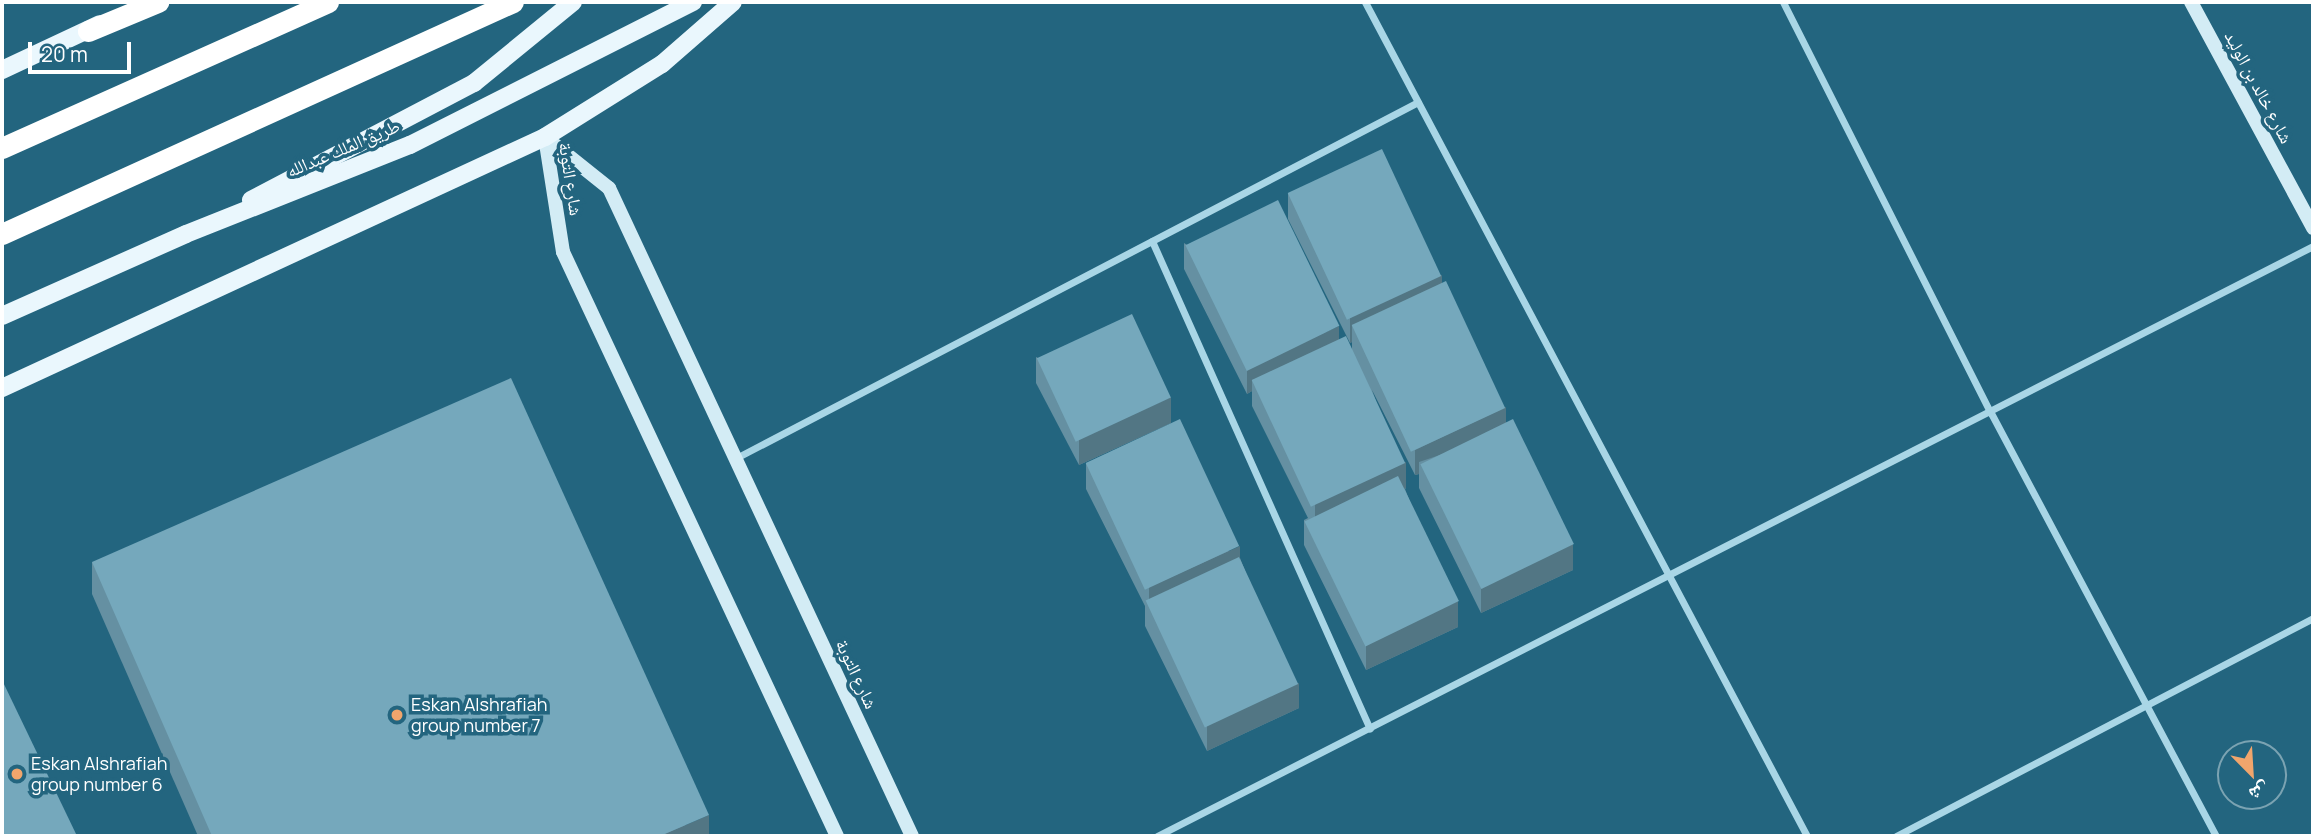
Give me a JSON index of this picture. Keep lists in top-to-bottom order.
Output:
{
  "streets": {
    "main road": ["شارع خالد بن الوليد", "طريق الملك عبدالله", "شارع التوبة"]
  },
  "places": ["Eskan Alshrafiah group number 7", "Eskan Alshrafiah group number 6"],
  "scale_bar": "20 m",
  "north": "bottom right"
}
